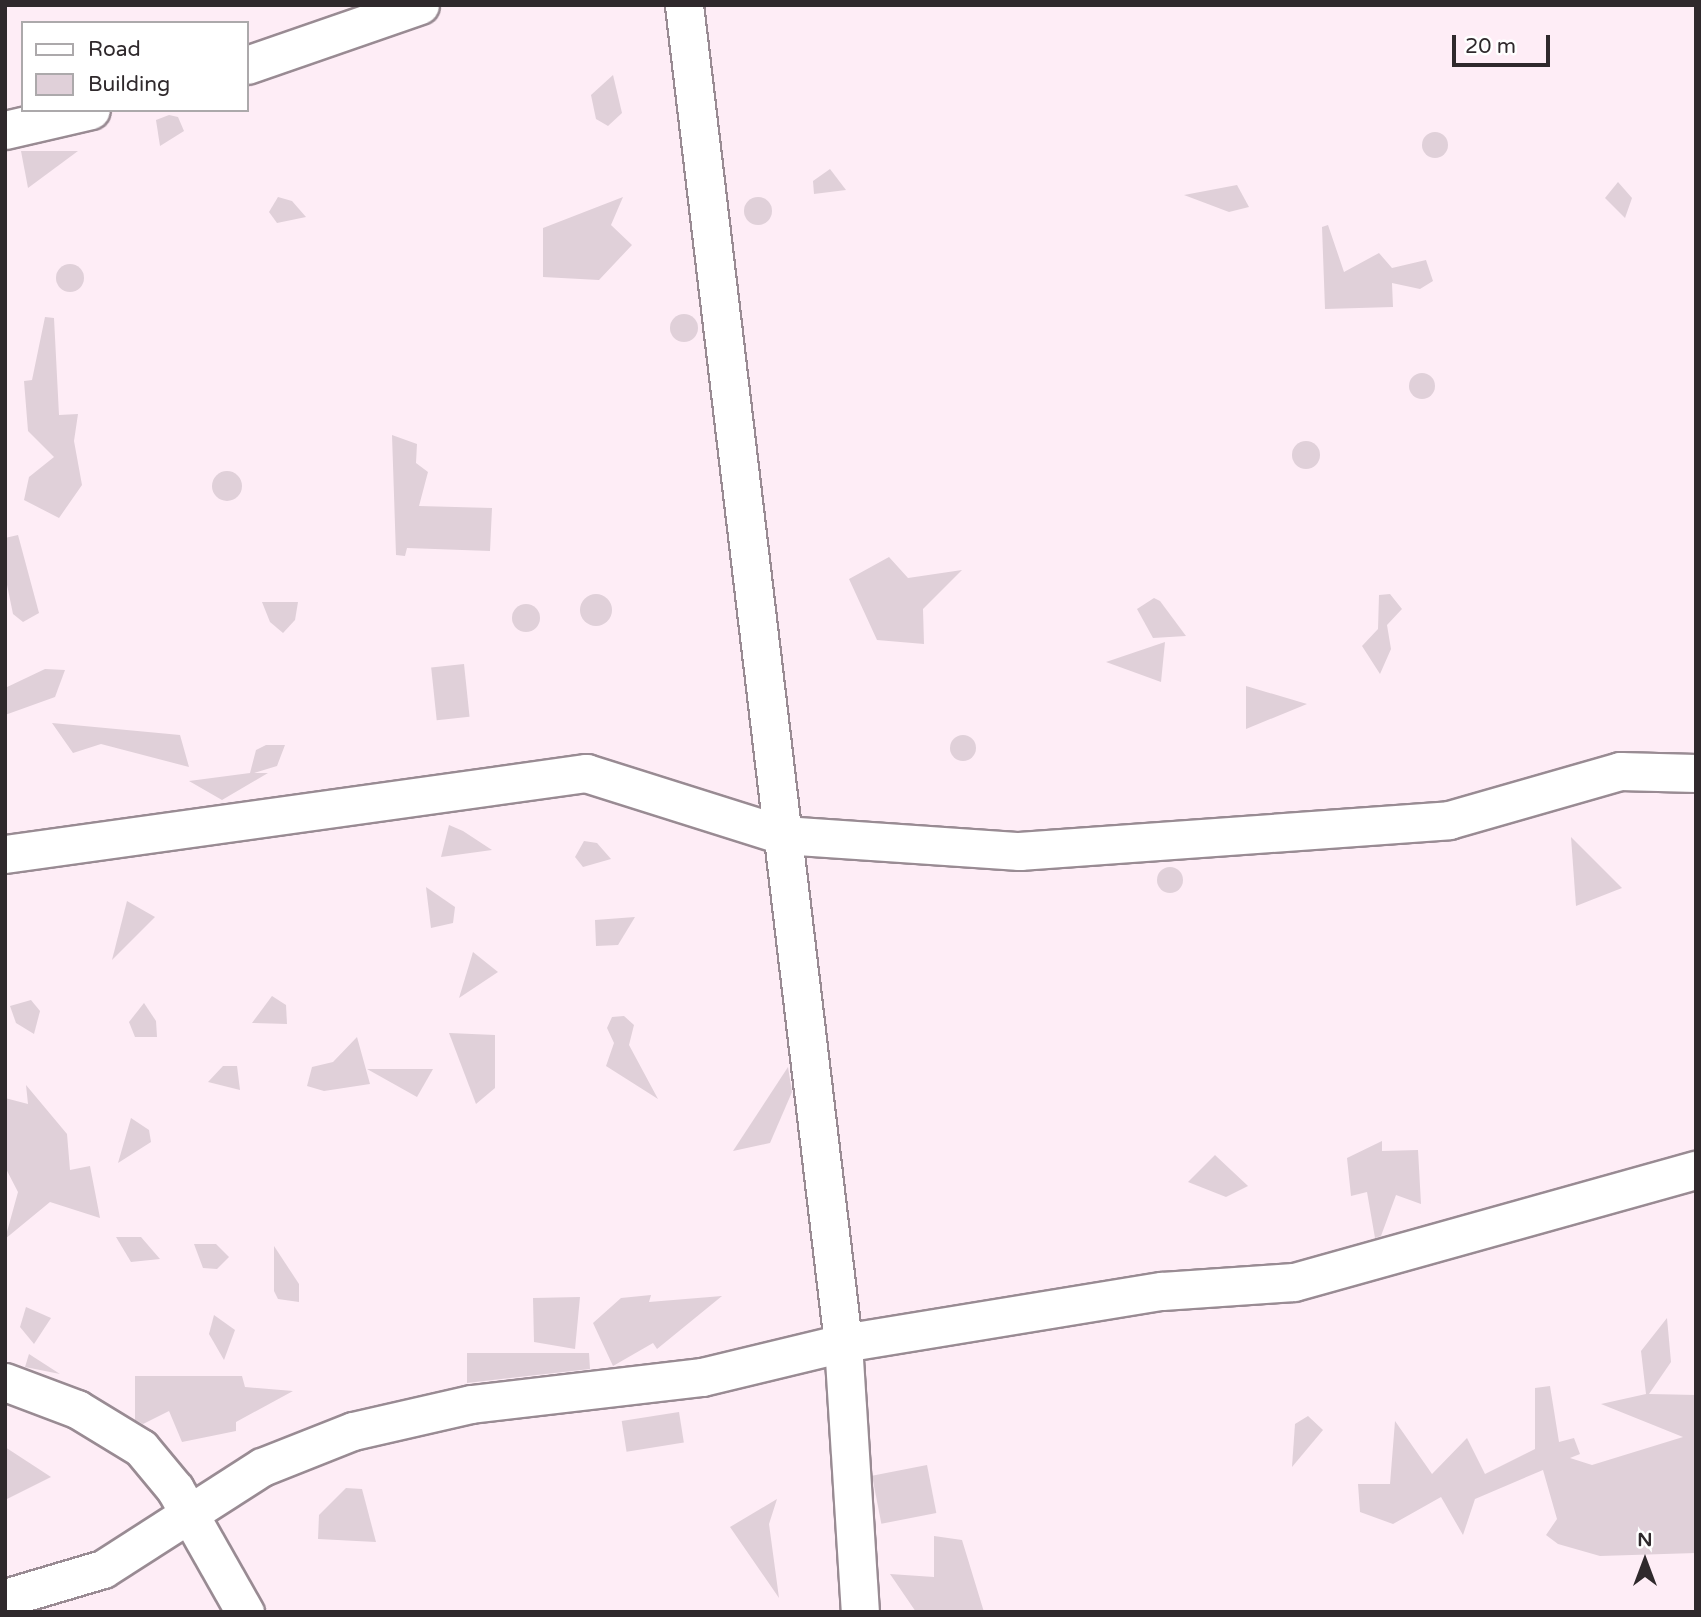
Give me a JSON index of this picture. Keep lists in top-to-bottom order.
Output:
{
  "legend": ["Road", "Building"],
  "scale_bar": "20 m",
  "north": "top"
}
